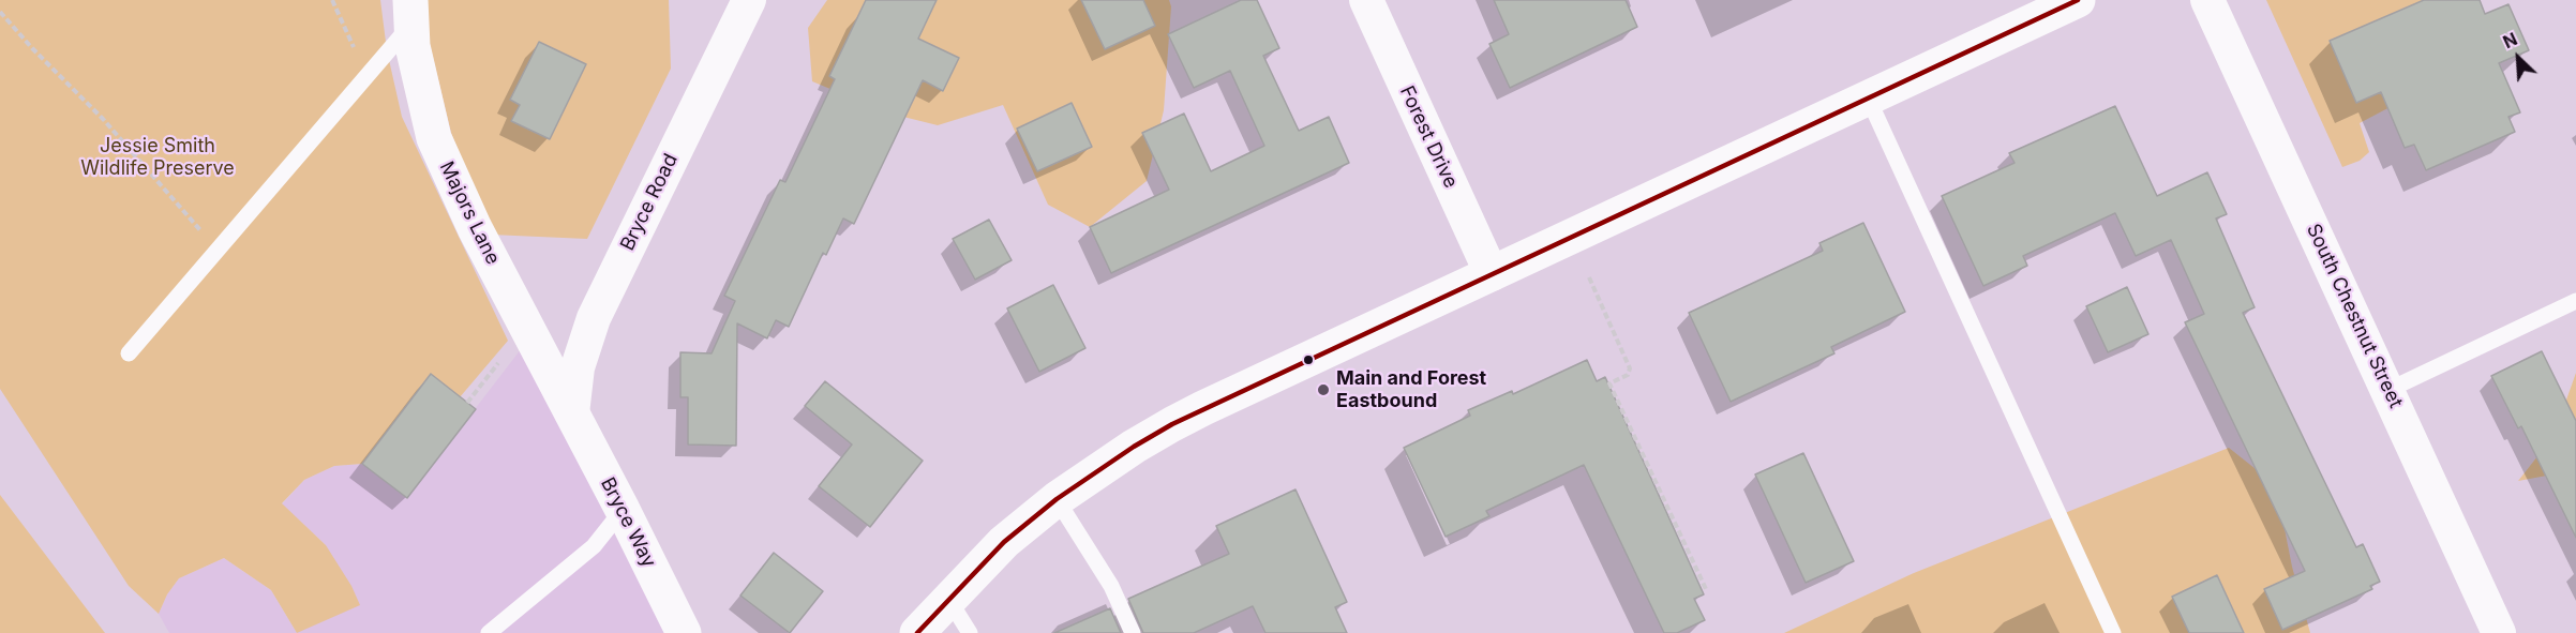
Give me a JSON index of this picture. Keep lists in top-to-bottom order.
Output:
{
  "streets": {
    "main road": ["Majors Lane", "Bryce Way"],
    "street": ["Forest Drive", "Bryce Road", "South Chestnut Street"]
  },
  "crossings": [
    ["Bryce Road", "Majors Lane"],
    ["Bryce Road", "Bryce Way"],
    ["Majors Lane", "Bryce Way"]
  ],
  "parks": ["Jessie Smith Wildlife Preserve"],
  "places": ["Main and Forest Eastbound"],
  "north": "top left"
}
